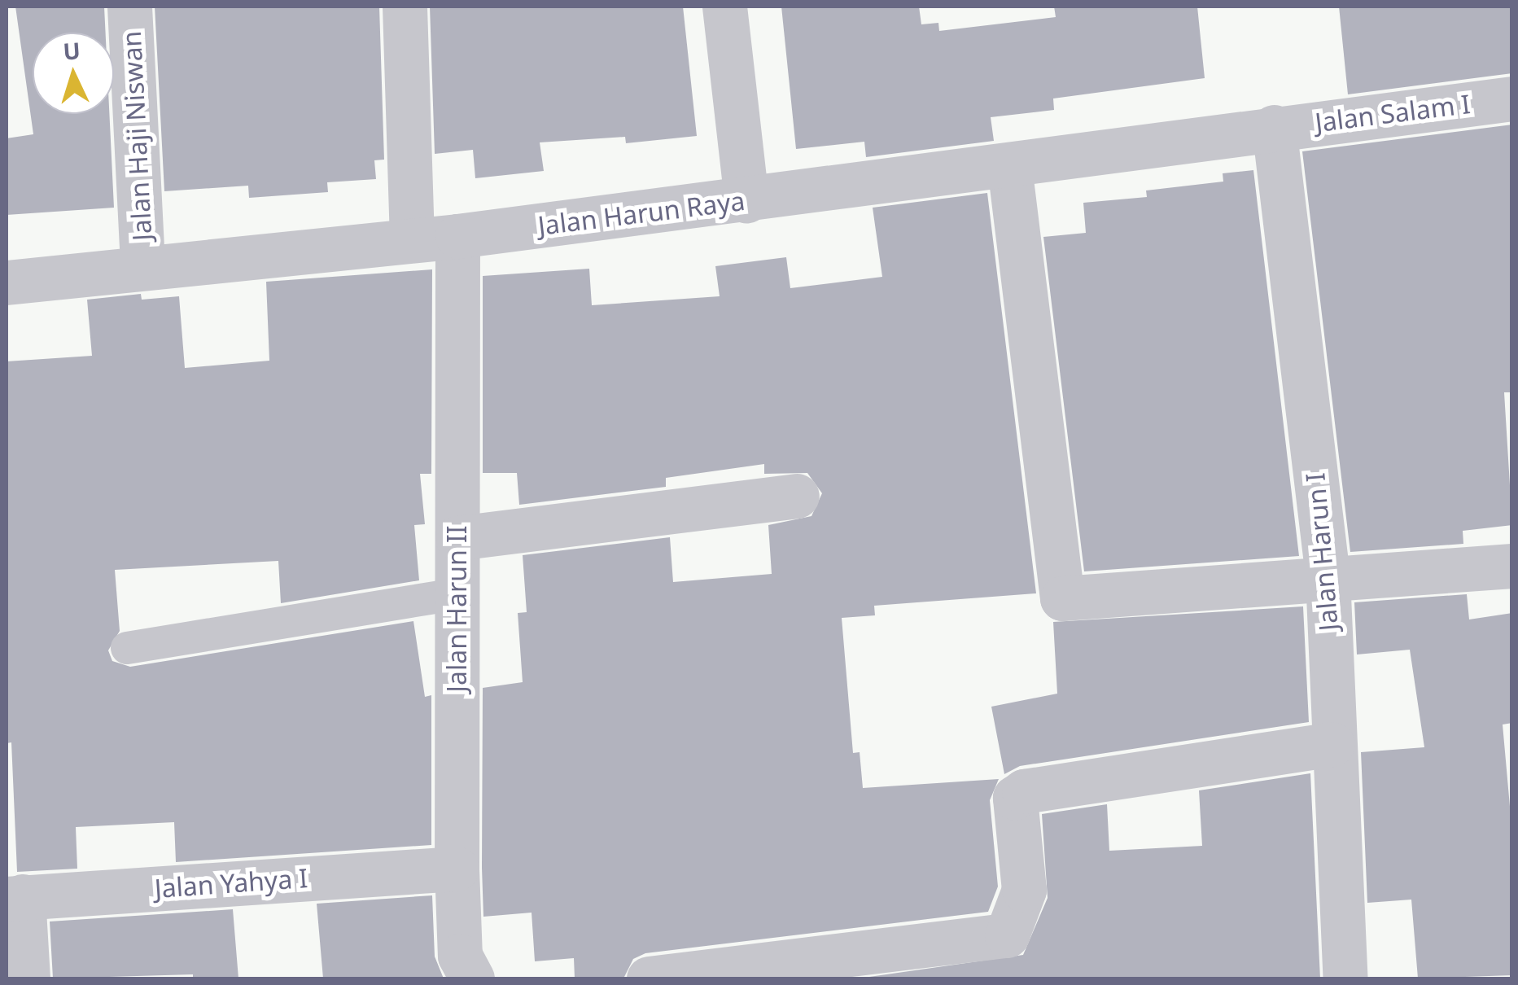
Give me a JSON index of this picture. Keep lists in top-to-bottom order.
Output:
{
  "streets": {
    "street": [
      "Jalan Salam I",
      "Jalan Haji Niswan",
      "Jalan Harun Raya",
      "Jalan Harun I",
      "Jalan Harun II",
      "Jalan Yahya I"
    ]
  },
  "crossings": [
    ["Jalan Salam I", "Jalan Harun Raya"],
    ["Jalan Salam I", "Jalan Harun I"],
    ["Jalan Haji Niswan", "Jalan Harun Raya"],
    ["Jalan Harun Raya", "Jalan Harun I"],
    ["Jalan Harun Raya", "Jalan Harun II"],
    ["Jalan Harun II", "Jalan Yahya I"]
  ],
  "north": "top"
}
